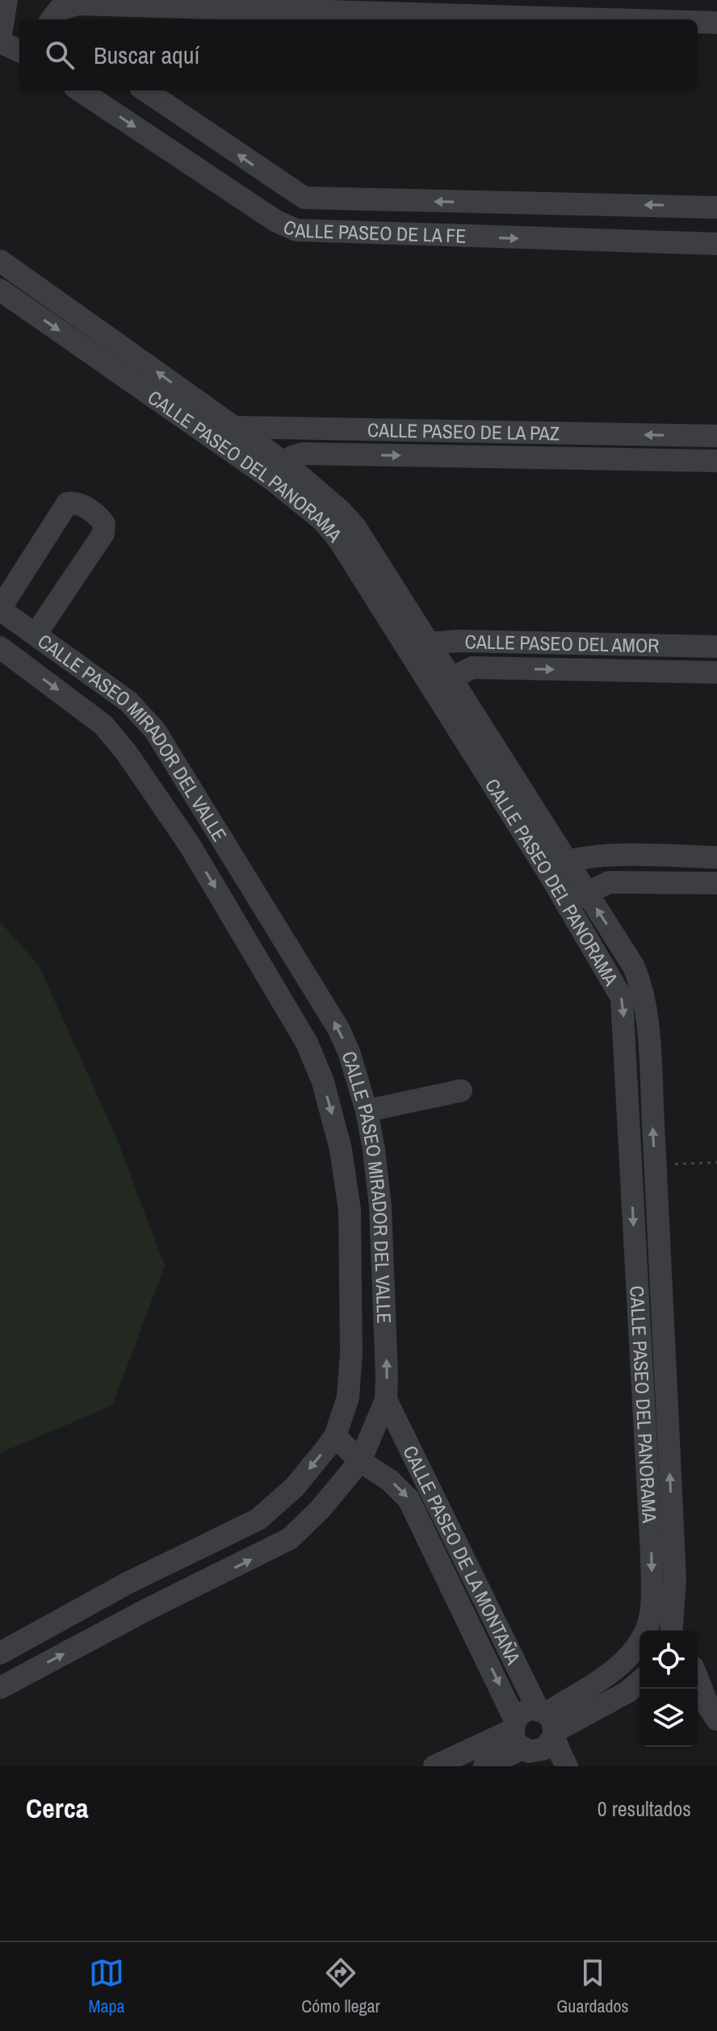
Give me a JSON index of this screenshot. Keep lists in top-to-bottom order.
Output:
{
  "streets": {
    "street": [
      "CALLE PASEO DE LA FE",
      "CALLE PASEO DE LA PAZ",
      "CALLE PASEO DEL PANORAMA",
      "CALLE PASEO DEL AMOR",
      "CALLE PASEO MIRADOR DEL VALLE",
      "CALLE PASEO DE LA MONTAÑA"
    ]
  },
  "crossings": [
    ["CALLE PASEO DE LA PAZ", "CALLE PASEO DEL PANORAMA"],
    ["CALLE PASEO DEL PANORAMA", "CALLE PASEO DEL AMOR"],
    ["CALLE PASEO DEL PANORAMA", "CALLE PASEO DE LA MONTAÑA"],
    ["CALLE PASEO MIRADOR DEL VALLE", "CALLE PASEO DE LA MONTAÑA"]
  ],
  "page": {
    "search": "Buscar aquí",
    "heading": ["Cerca", "0 resultados"],
    "nav": ["Mapa", "Cómo llegar", "Guardados"]
  }
}
